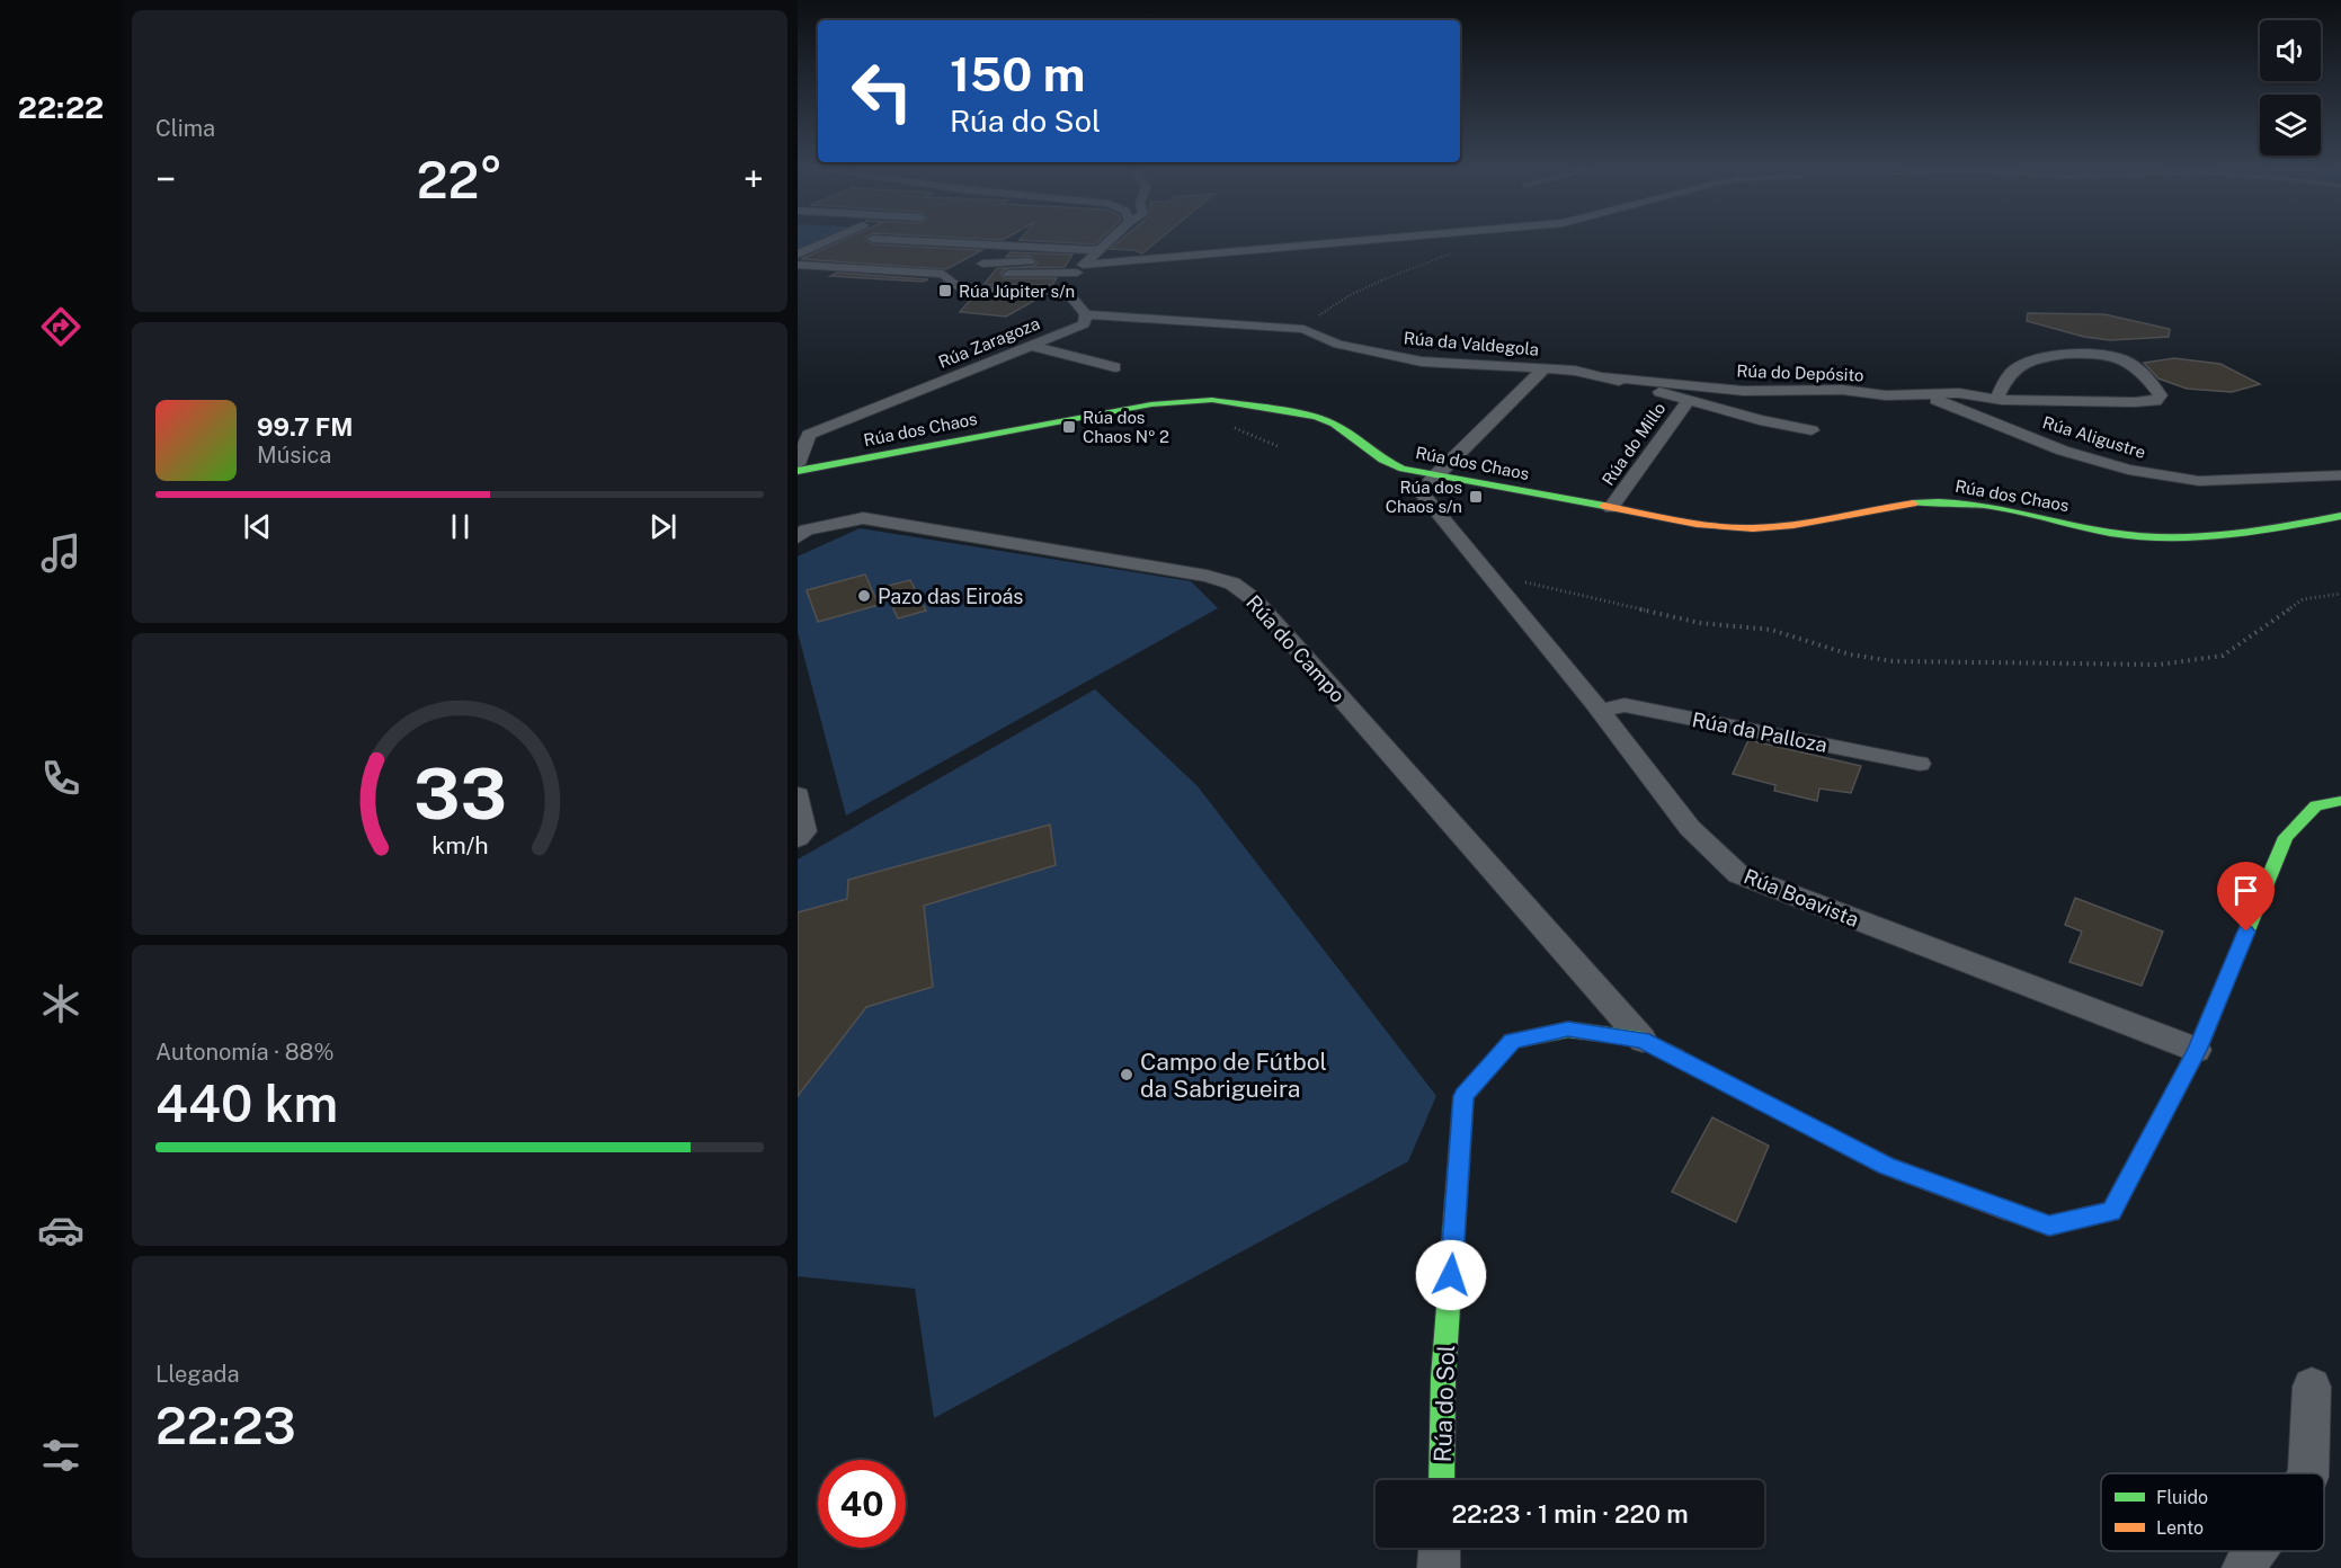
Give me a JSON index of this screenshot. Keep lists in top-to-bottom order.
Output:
{
  "streets": {
    "street": [
      "Rúa Zaragoza",
      "Rúa da Valdegola",
      "Rúa do Depósito",
      "Rúa dos Chaos",
      "Rúa Aligustre",
      "Rúa do Millo",
      "Rúa do Campo",
      "Rúa da Palloza",
      "Rúa Boavista",
      "Rúa do Sol"
    ]
  },
  "crossings": [
    ["Rúa Zaragoza", "Rúa da Valdegola"],
    ["Rúa da Valdegola", "Rúa do Depósito"],
    ["Rúa da Valdegola", "Rúa do Millo"],
    ["Rúa do Depósito", "Rúa Aligustre"],
    ["Rúa dos Chaos", "Rúa do Millo"],
    ["Rúa dos Chaos", "Rúa Boavista"],
    ["Rúa do Campo", "Rúa do Sol"],
    ["Rúa da Palloza", "Rúa Boavista"],
    ["Rúa Boavista", "Rúa do Sol"]
  ],
  "places": {
    "transit": ["Rúa Júpiter s/n", "Rúa dos Chaos Nº 2", "Rúa dos Chaos s/n"],
    "other": ["Pazo das Eiroás", "Campo de Fútbol da Sabrigueira"]
  },
  "legend": ["Fluido", "Lento"],
  "page": {
    "tabs": "22:22",
    "tile": [
      "Clima",
      ["Autonomía · 88%", "440 km"],
      ["Llegada", "22:23"]
    ],
    "turn": ["150 m", "Rúa do Sol"],
    "heat": ["−", "22°", "+"],
    "song": ["99.7 FM", "Música"],
    "limit": "40",
    "trip": "22:23 · 1 min · 220 m",
    "gauge": ["33", "km/h"]
  }
}
